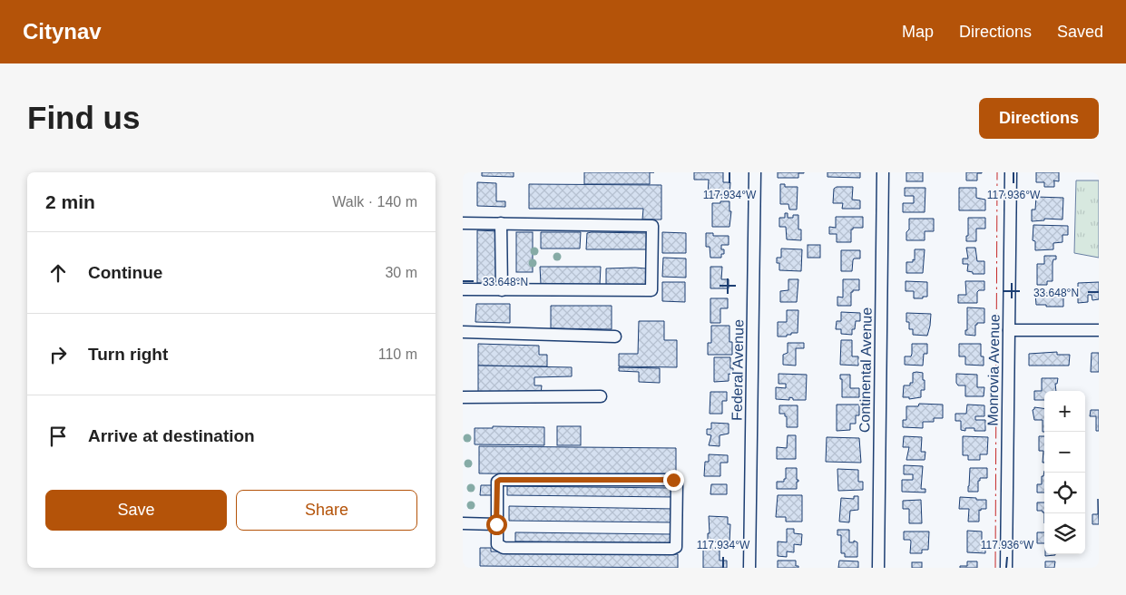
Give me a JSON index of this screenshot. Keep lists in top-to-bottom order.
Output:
{
  "streets": {
    "street": ["Federal Avenue", "Continental Avenue", "Monrovia Avenue"]
  },
  "page": {
    "header": "Citynav",
    "nav": ["Map", "Directions", "Saved"],
    "buttons": [
      "Directions",
      ["Save", "Share"]
    ],
    "title": "Find us",
    "heading": ["2 min", "Walk · 140 m"],
    "list": [
      ["Continue", "30 m"],
      ["Turn right", "110 m"],
      "Arrive at destination"
    ],
    "map_buttons": ["+", "−"]
  },
  "coordinates": ["117.934°W", "117.936°W", "33.648°N"]
}
